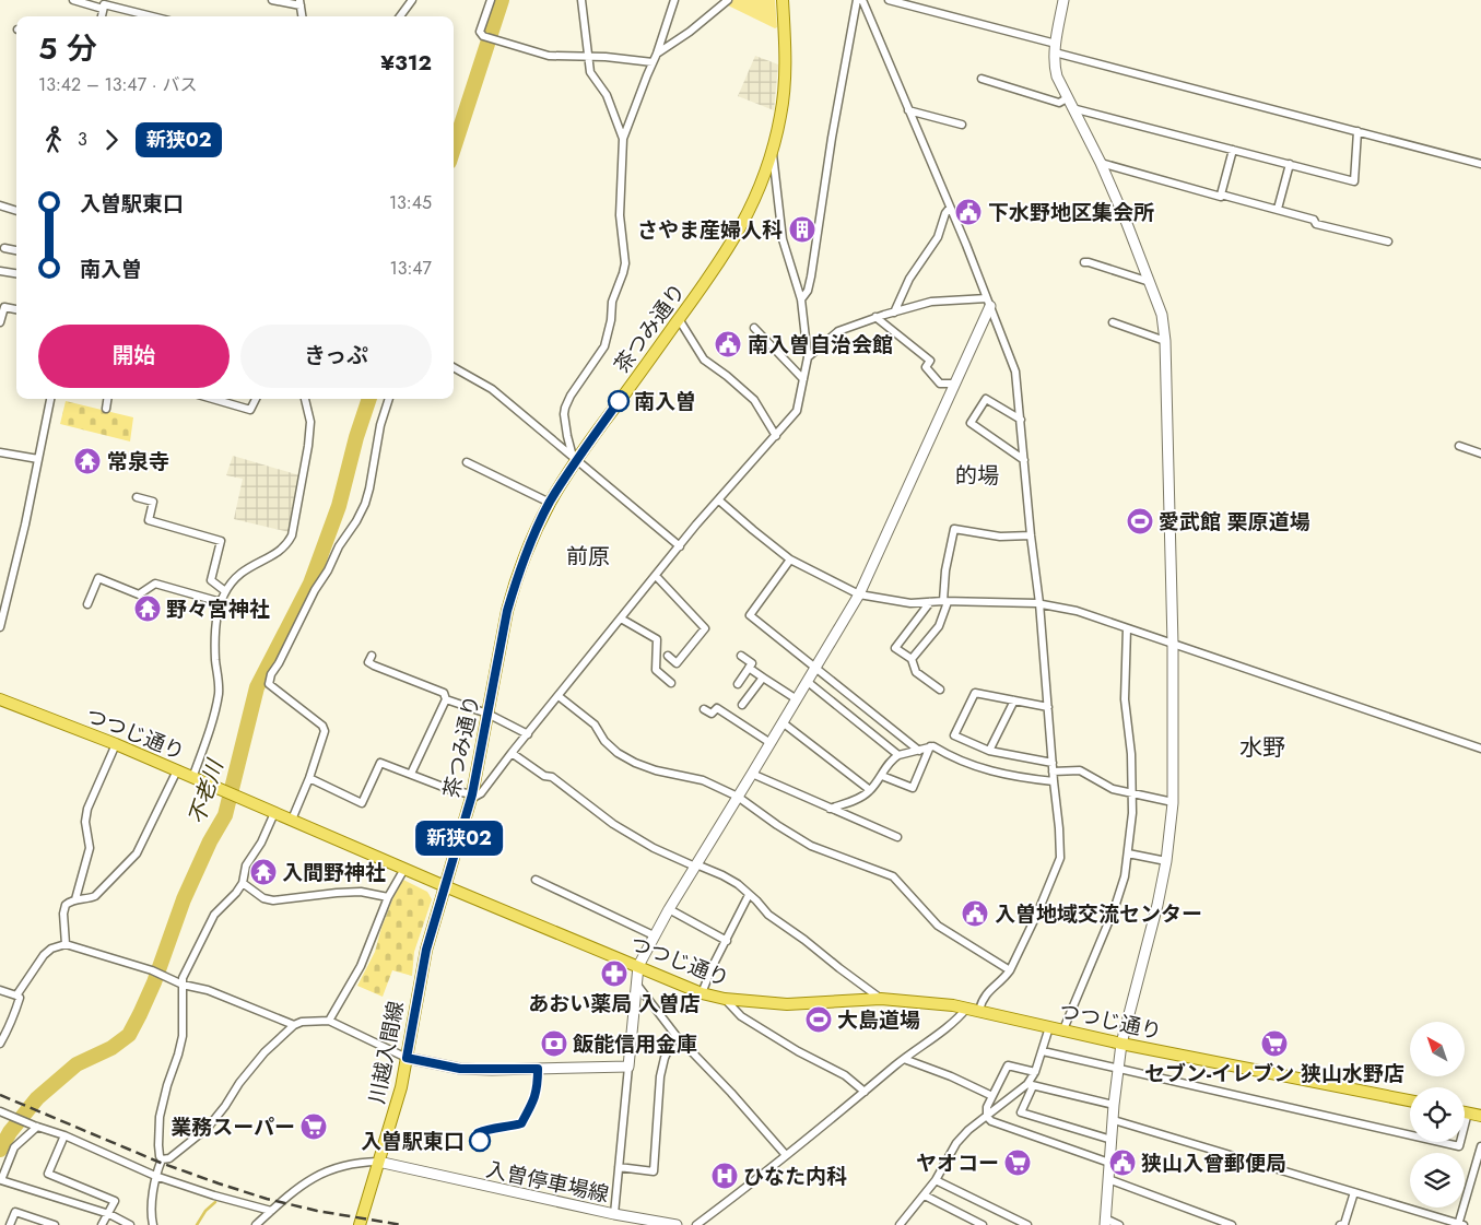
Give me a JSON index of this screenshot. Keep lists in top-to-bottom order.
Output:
{
  "streets": {
    "main road": ["茶つみ通り", "つつじ通り", "川越入間線"],
    "street": ["入曽停車場線"]
  },
  "crossings": [
    ["茶つみ通り", "つつじ通り"],
    ["茶つみ通り", "川越入間線"],
    ["つつじ通り", "川越入間線"],
    ["川越入間線", "入曽停車場線"]
  ],
  "districts": ["的場", "前原", "水野"],
  "water": ["不老川"],
  "places": {
    "public building": [
      "下水野地区集会所",
      "南入曽自治会館",
      "入曽地域交流センター",
      "狭山入曾郵便局"
    ],
    "building": ["さやま産婦人科"],
    "other": ["南入曽", "入曽駅東口"],
    "temple": ["常泉寺", "野々宮神社", "入間野神社"],
    "sports": ["愛武館 栗原道場", "大島道場"],
    "pharmacy": ["あおい薬局 入曽店"],
    "bank": ["飯能信用金庫"],
    "supermarket": ["セブン-イレブン 狭山水野店", "業務スーパー", "ヤオコー"],
    "hospital": ["ひなた内科"]
  },
  "lines": ["bus line 新狭02"],
  "north": "top left",
  "page": {
    "on_map": "新狭02",
    "heading": ["5 分", "13:42 – 13:47 · バス", "¥312"],
    "legs": ["3", "新狭02"],
    "list": [
      {
        "name": "入曽駅東口",
        "value": "13:45"
      },
      {
        "name": "南入曽",
        "value": "13:47"
      }
    ],
    "buttons": ["開始", "きっぷ"]
  }
}
